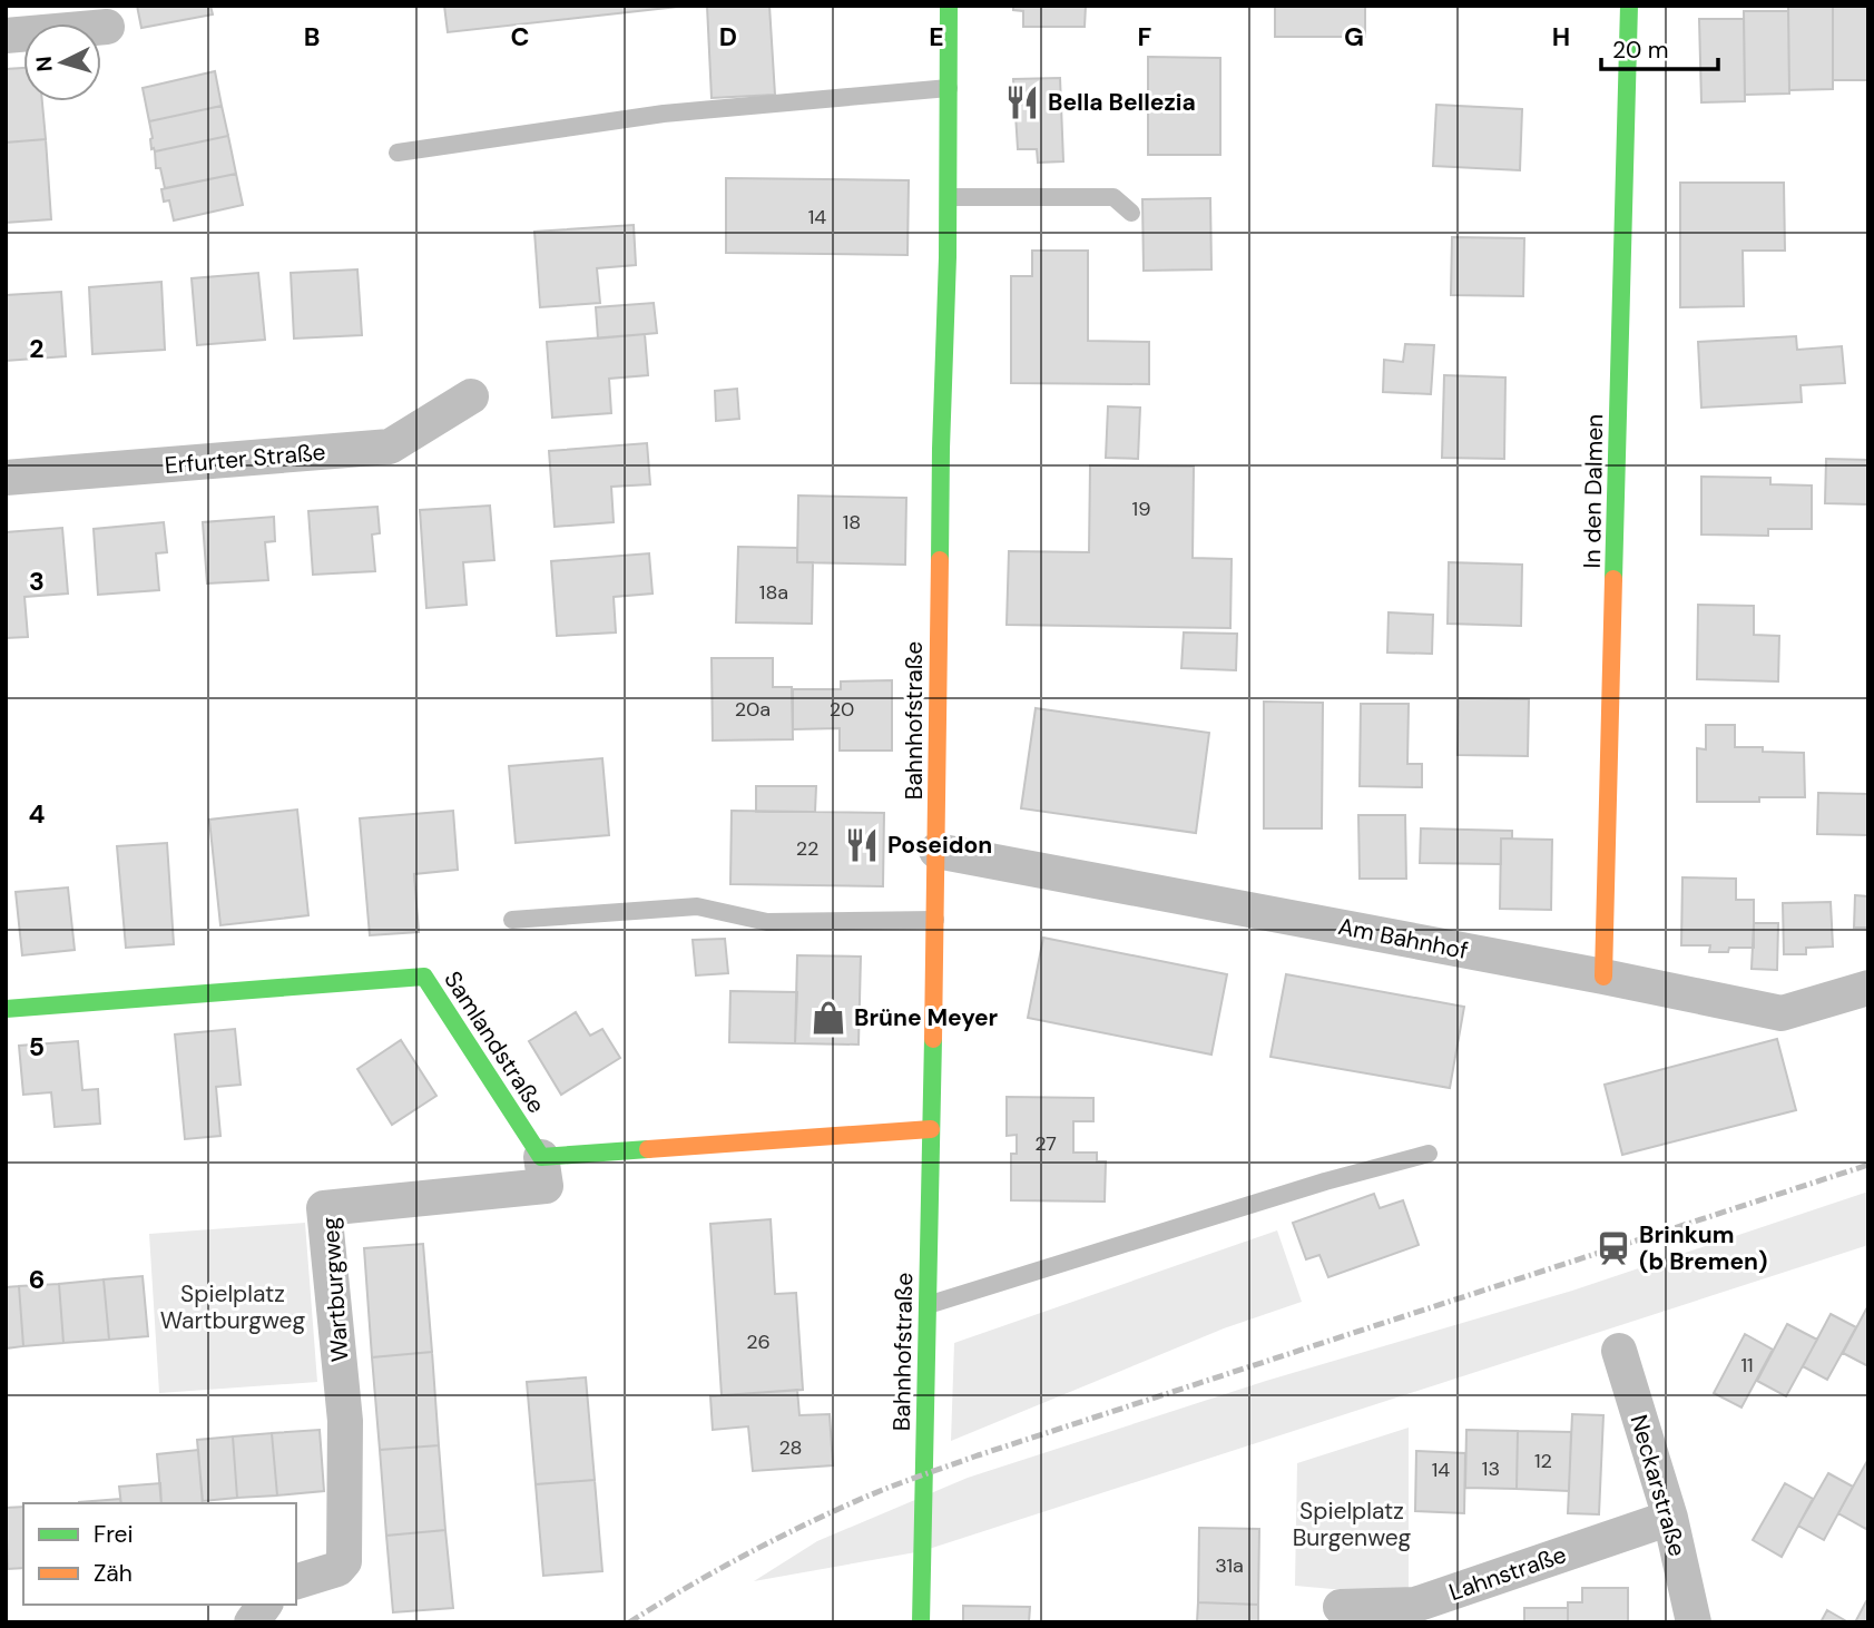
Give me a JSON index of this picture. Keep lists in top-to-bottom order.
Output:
{
  "streets": {
    "street": [
      "Erfurter Straße",
      "In den Dalmen",
      "Bahnhofstraße",
      "Am Bahnhof",
      "Samlandstraße",
      "Wartburgweg",
      "Neckarstraße",
      "Lahnstraße"
    ]
  },
  "crossings": [
    ["In den Dalmen", "Am Bahnhof"],
    ["Bahnhofstraße", "Am Bahnhof"],
    ["Samlandstraße", "Wartburgweg"],
    ["Neckarstraße", "Lahnstraße"]
  ],
  "parks": ["Spielplatz Wartburgweg", "Spielplatz Burgenweg"],
  "places": {
    "restaurant": ["Bella Bellezia", "Poseidon"],
    "shop": ["Brüne Meyer"],
    "station": ["Brinkum (b Bremen)"]
  },
  "house_numbers": [
    "14",
    "19",
    "18",
    "18a",
    "20a",
    "20",
    "22",
    "27",
    "26",
    "11",
    "28",
    "12",
    "13",
    "14",
    "31a"
  ],
  "legend": ["Frei", "Zäh"],
  "scale_bar": "20 m",
  "north": "left",
  "grid": {
    "columns": [
      "B",
      "C",
      "D",
      "E",
      "F",
      "G",
      "H"
    ],
    "rows": [
      "2",
      "3",
      "4",
      "5",
      "6"
    ]
  }
}
